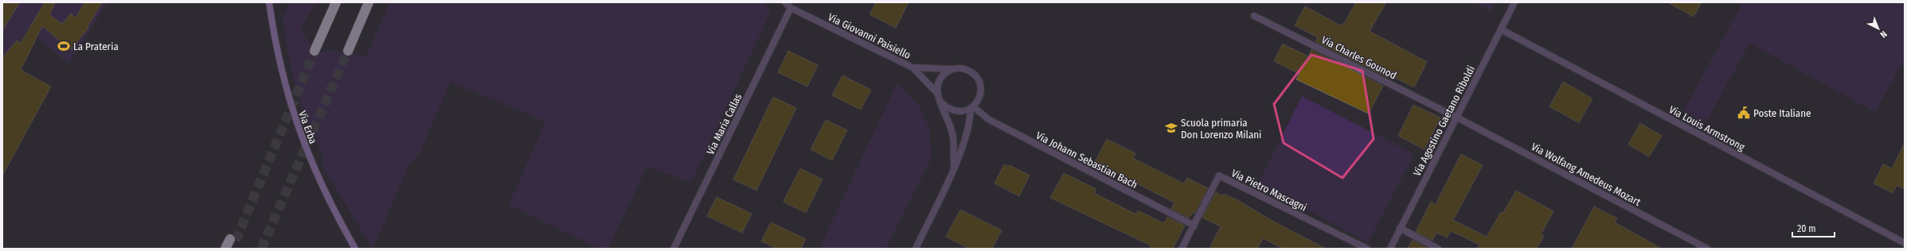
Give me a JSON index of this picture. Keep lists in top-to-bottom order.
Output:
{
  "streets": {
    "main road": ["Via Erba"],
    "street": [
      "Via Giovanni Paisiello",
      "Via Charles Gounod",
      "Via Agostino Gaetano Riboldi",
      "Via Maria Callas",
      "Via Louis Armstrong",
      "Via Johann Sebastian Bach",
      "Via Wolfang Amedeus Mozart",
      "Via Pietro Mascagni"
    ]
  },
  "crossings": [
    ["Via Giovanni Paisiello", "Via Maria Callas"],
    ["Via Giovanni Paisiello", "Via Johann Sebastian Bach"],
    ["Via Charles Gounod", "Via Agostino Gaetano Riboldi"],
    ["Via Charles Gounod", "Via Wolfang Amedeus Mozart"],
    ["Via Agostino Gaetano Riboldi", "Via Louis Armstrong"],
    ["Via Agostino Gaetano Riboldi", "Via Wolfang Amedeus Mozart"],
    ["Via Johann Sebastian Bach", "Via Pietro Mascagni"]
  ],
  "places": {
    "sports": ["La Prateria"],
    "public building": ["Poste Italiane"],
    "school or university": ["Scuola primaria Don Lorenzo Milani"]
  },
  "scale_bar": "20 m",
  "north": "bottom right"
}
